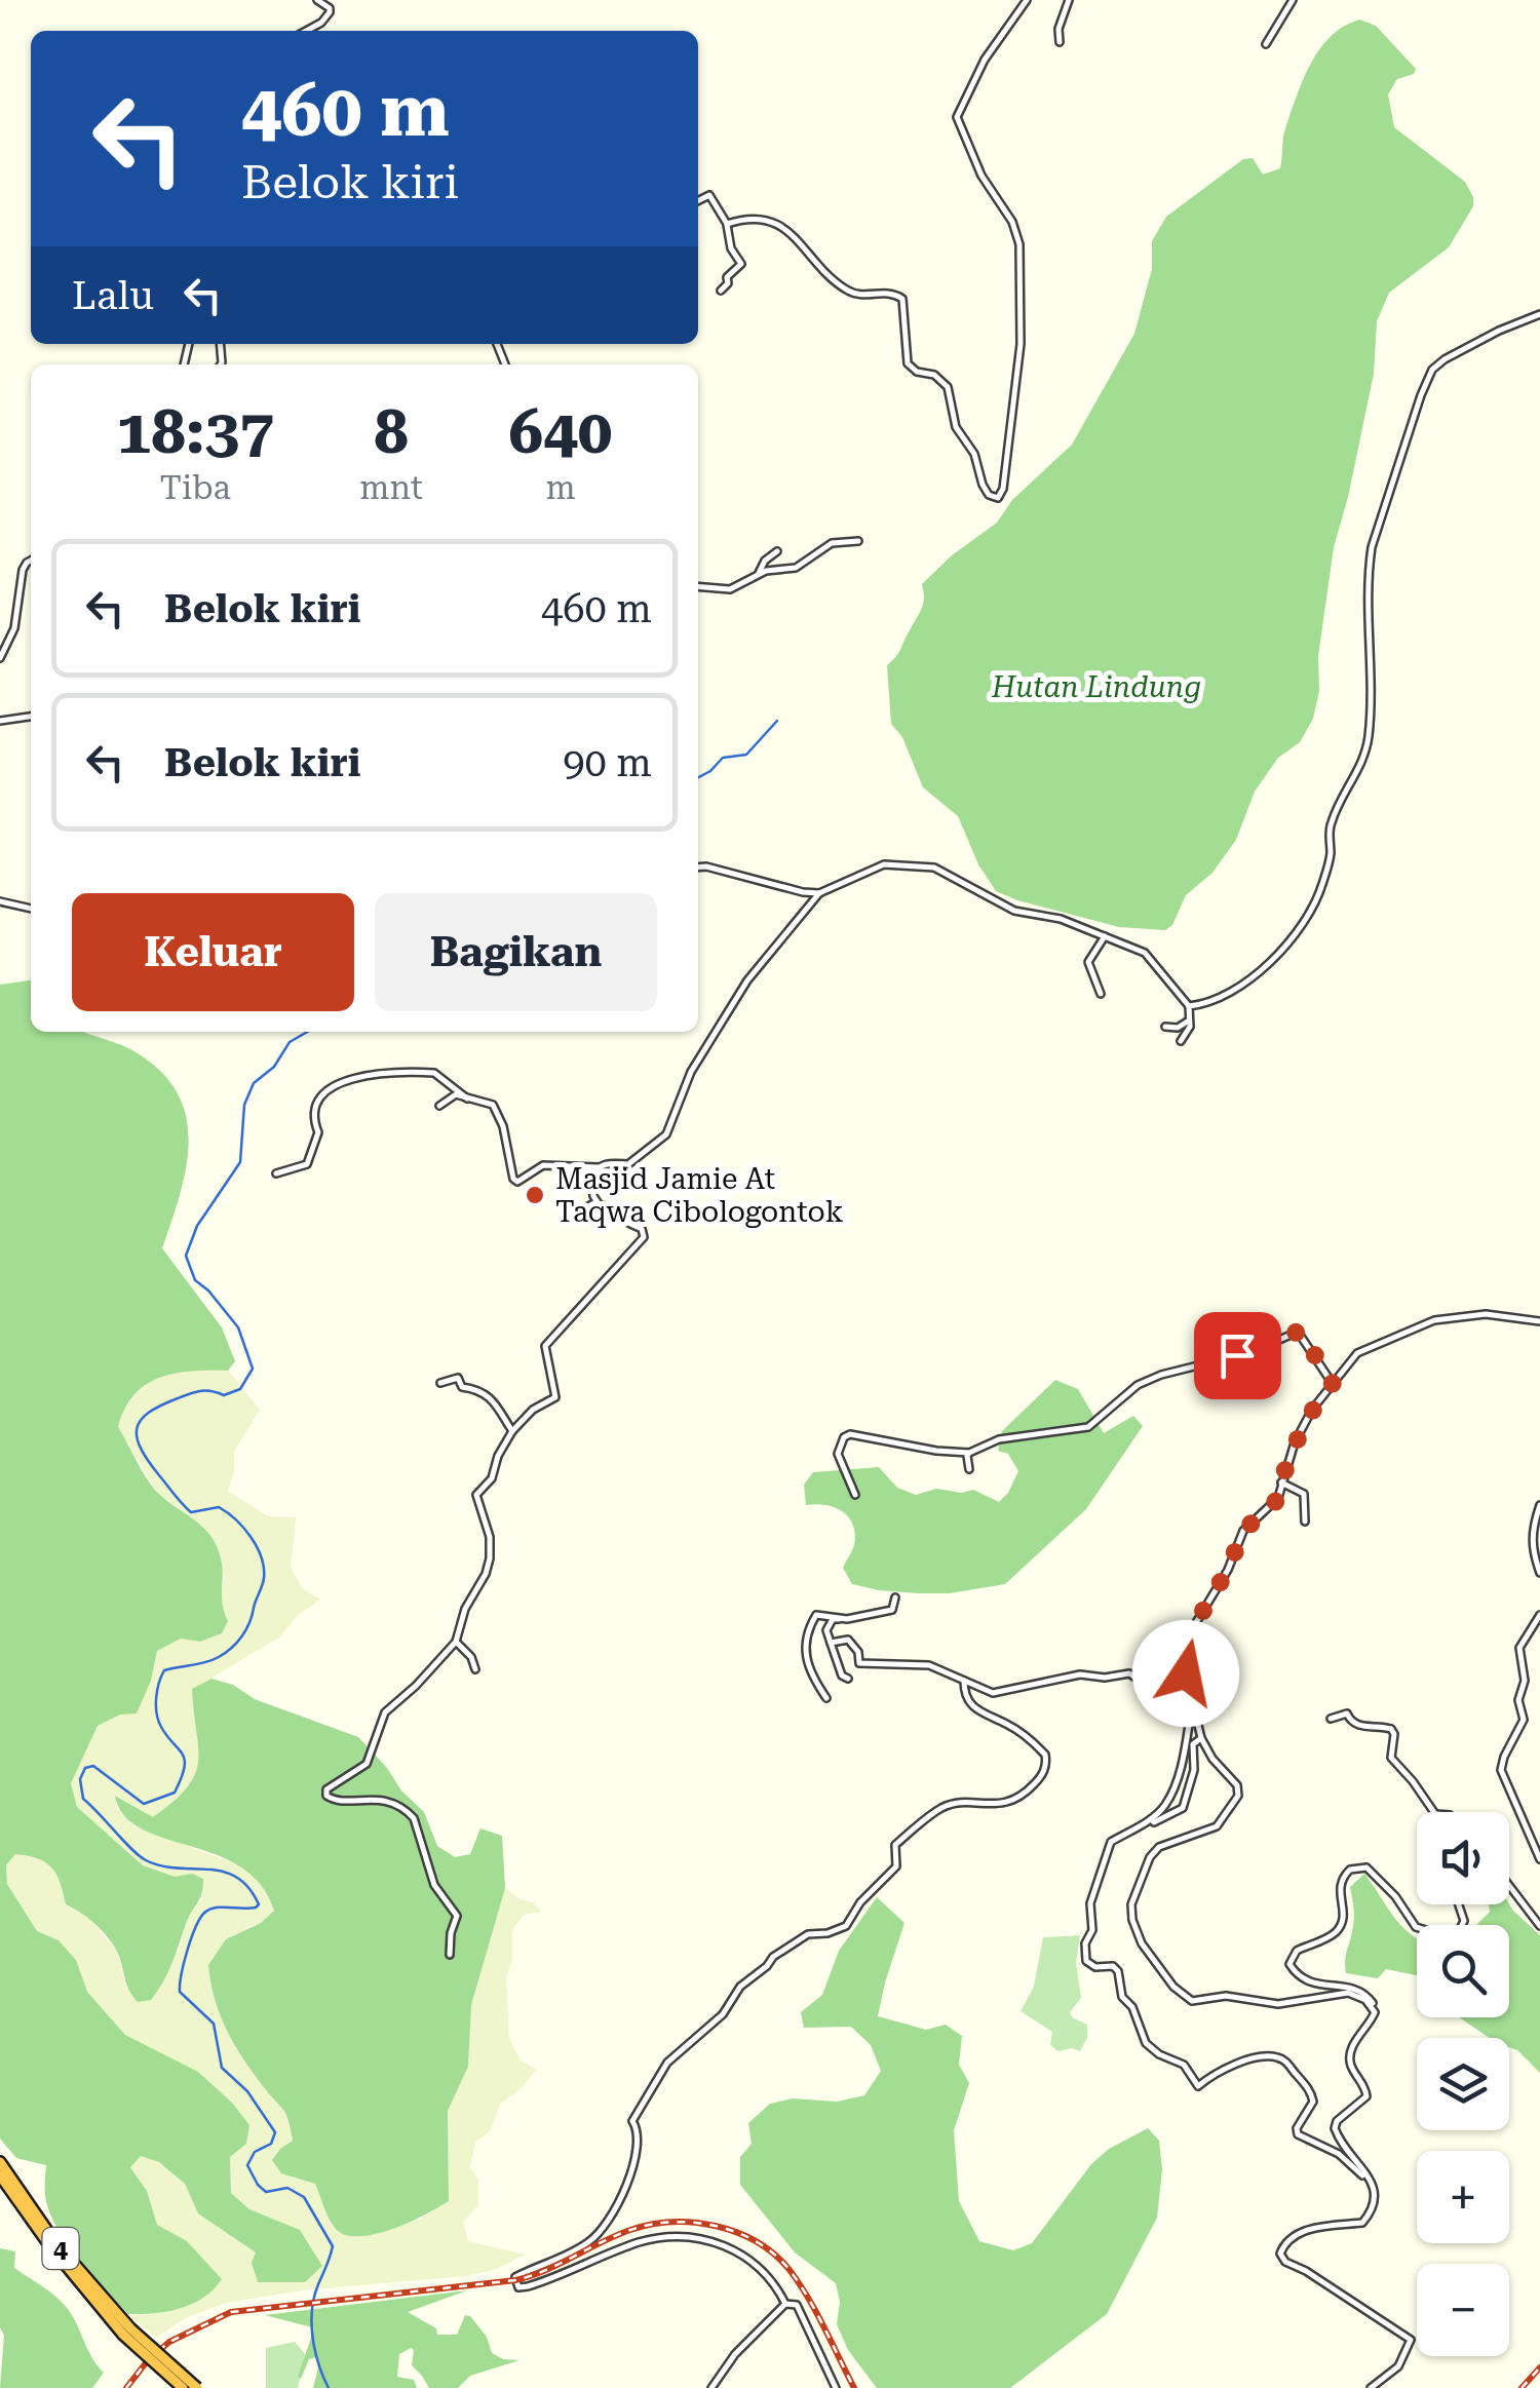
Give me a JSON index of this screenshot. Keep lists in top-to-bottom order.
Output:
{
  "streets": {
    "highway": ["4"]
  },
  "parks": ["Hutan Lindung"],
  "places": ["Masjid Jamie At Taqwa Cibologontok"],
  "page": {
    "turn": ["460 m", "Belok kiri"],
    "then": "Lalu",
    "eta": [
      "18:37",
      "Tiba",
      "8",
      "mnt",
      "640",
      "m"
    ],
    "list": [
      {
        "name": "Belok kiri",
        "value": "460 m"
      },
      {
        "name": "Belok kiri",
        "value": "90 m"
      }
    ],
    "buttons": ["Keluar", "Bagikan"],
    "map_buttons": ["+", "−"]
  }
}
